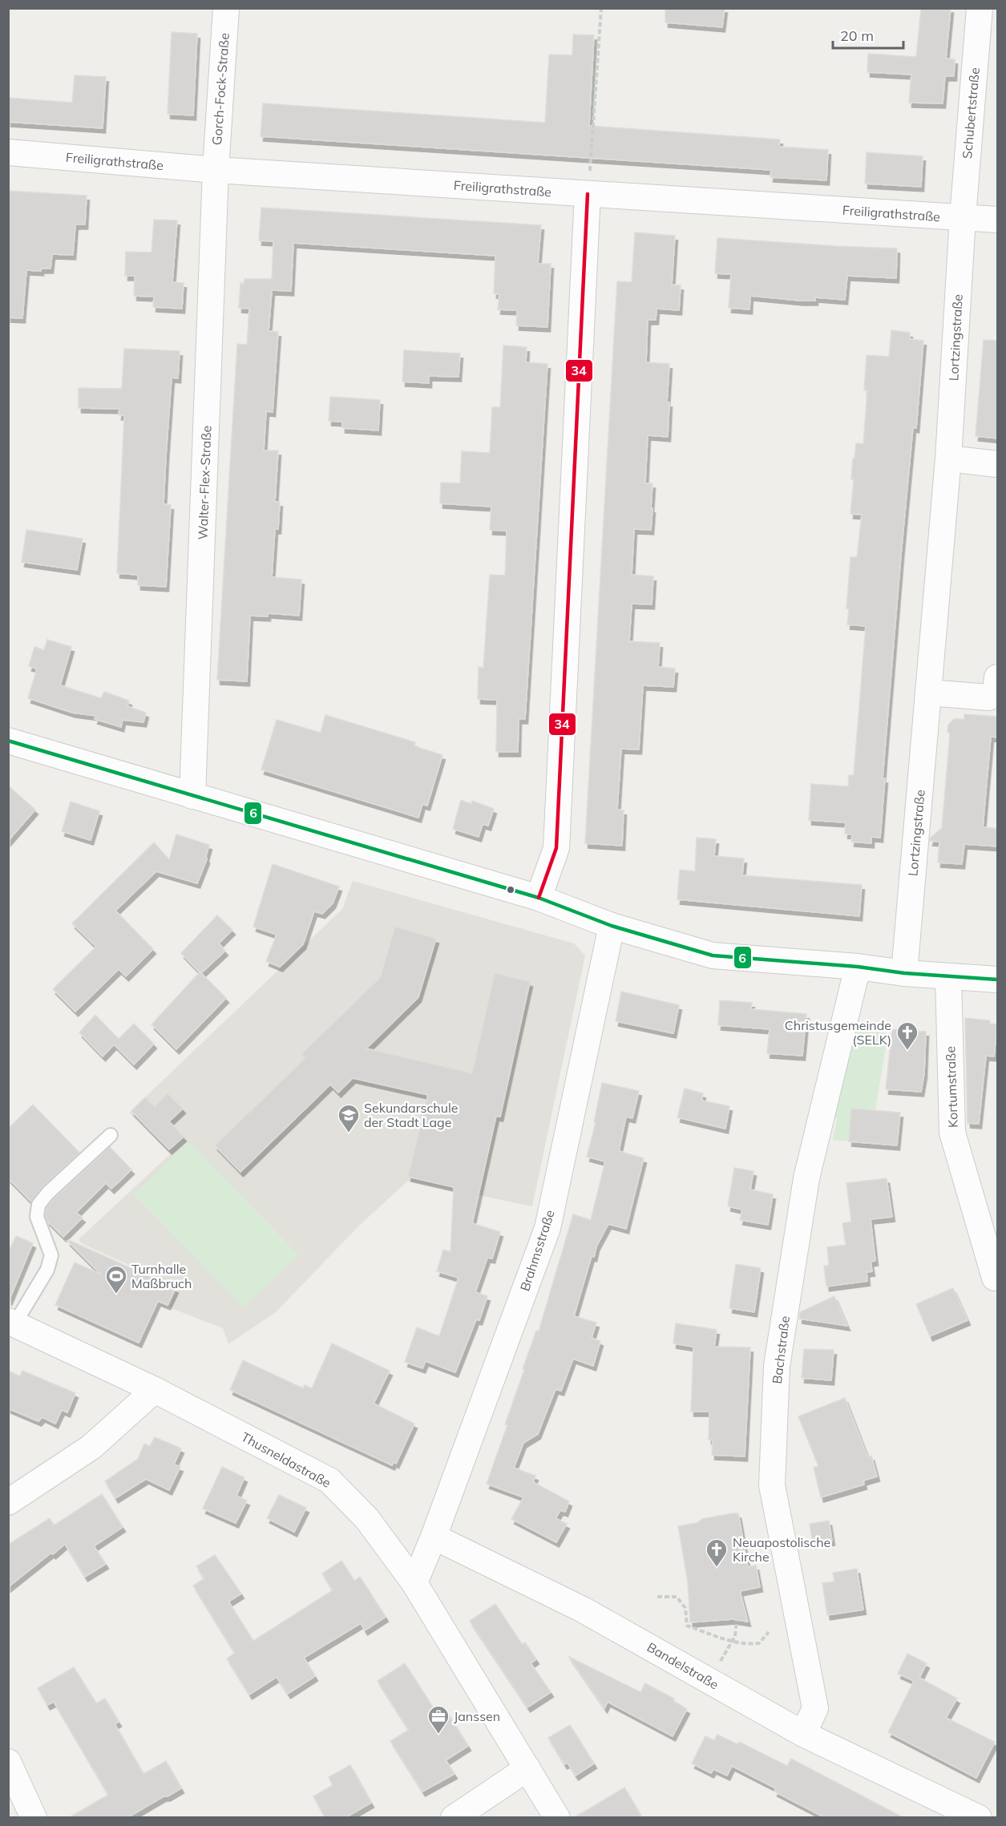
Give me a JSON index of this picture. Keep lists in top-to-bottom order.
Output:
{
  "streets": {
    "street": [
      "Gorch-Fock-Straße",
      "Schubertstraße",
      "Freiligrathstraße",
      "Lortzingstraße",
      "Walter-Flex-Straße",
      "Kortumstraße",
      "Brahmsstraße",
      "Bachstraße",
      "Thusneldastraße",
      "Bandelstraße"
    ]
  },
  "crossings": [
    ["Gorch-Fock-Straße", "Freiligrathstraße"],
    ["Gorch-Fock-Straße", "Walter-Flex-Straße"],
    ["Schubertstraße", "Freiligrathstraße"],
    ["Schubertstraße", "Lortzingstraße"],
    ["Freiligrathstraße", "Lortzingstraße"],
    ["Freiligrathstraße", "Walter-Flex-Straße"],
    ["Brahmsstraße", "Bandelstraße"],
    ["Bachstraße", "Bandelstraße"]
  ],
  "places": {
    "church": ["Christusgemeinde (SELK)", "Neuapostolische Kirche"],
    "school or university": ["Sekundarschule der Stadt Lage"],
    "sports": ["Turnhalle Maßbruch"],
    "office": ["Janssen"]
  },
  "lines": ["transit line 34", "transit line 6"],
  "scale_bar": "20 m"
}
